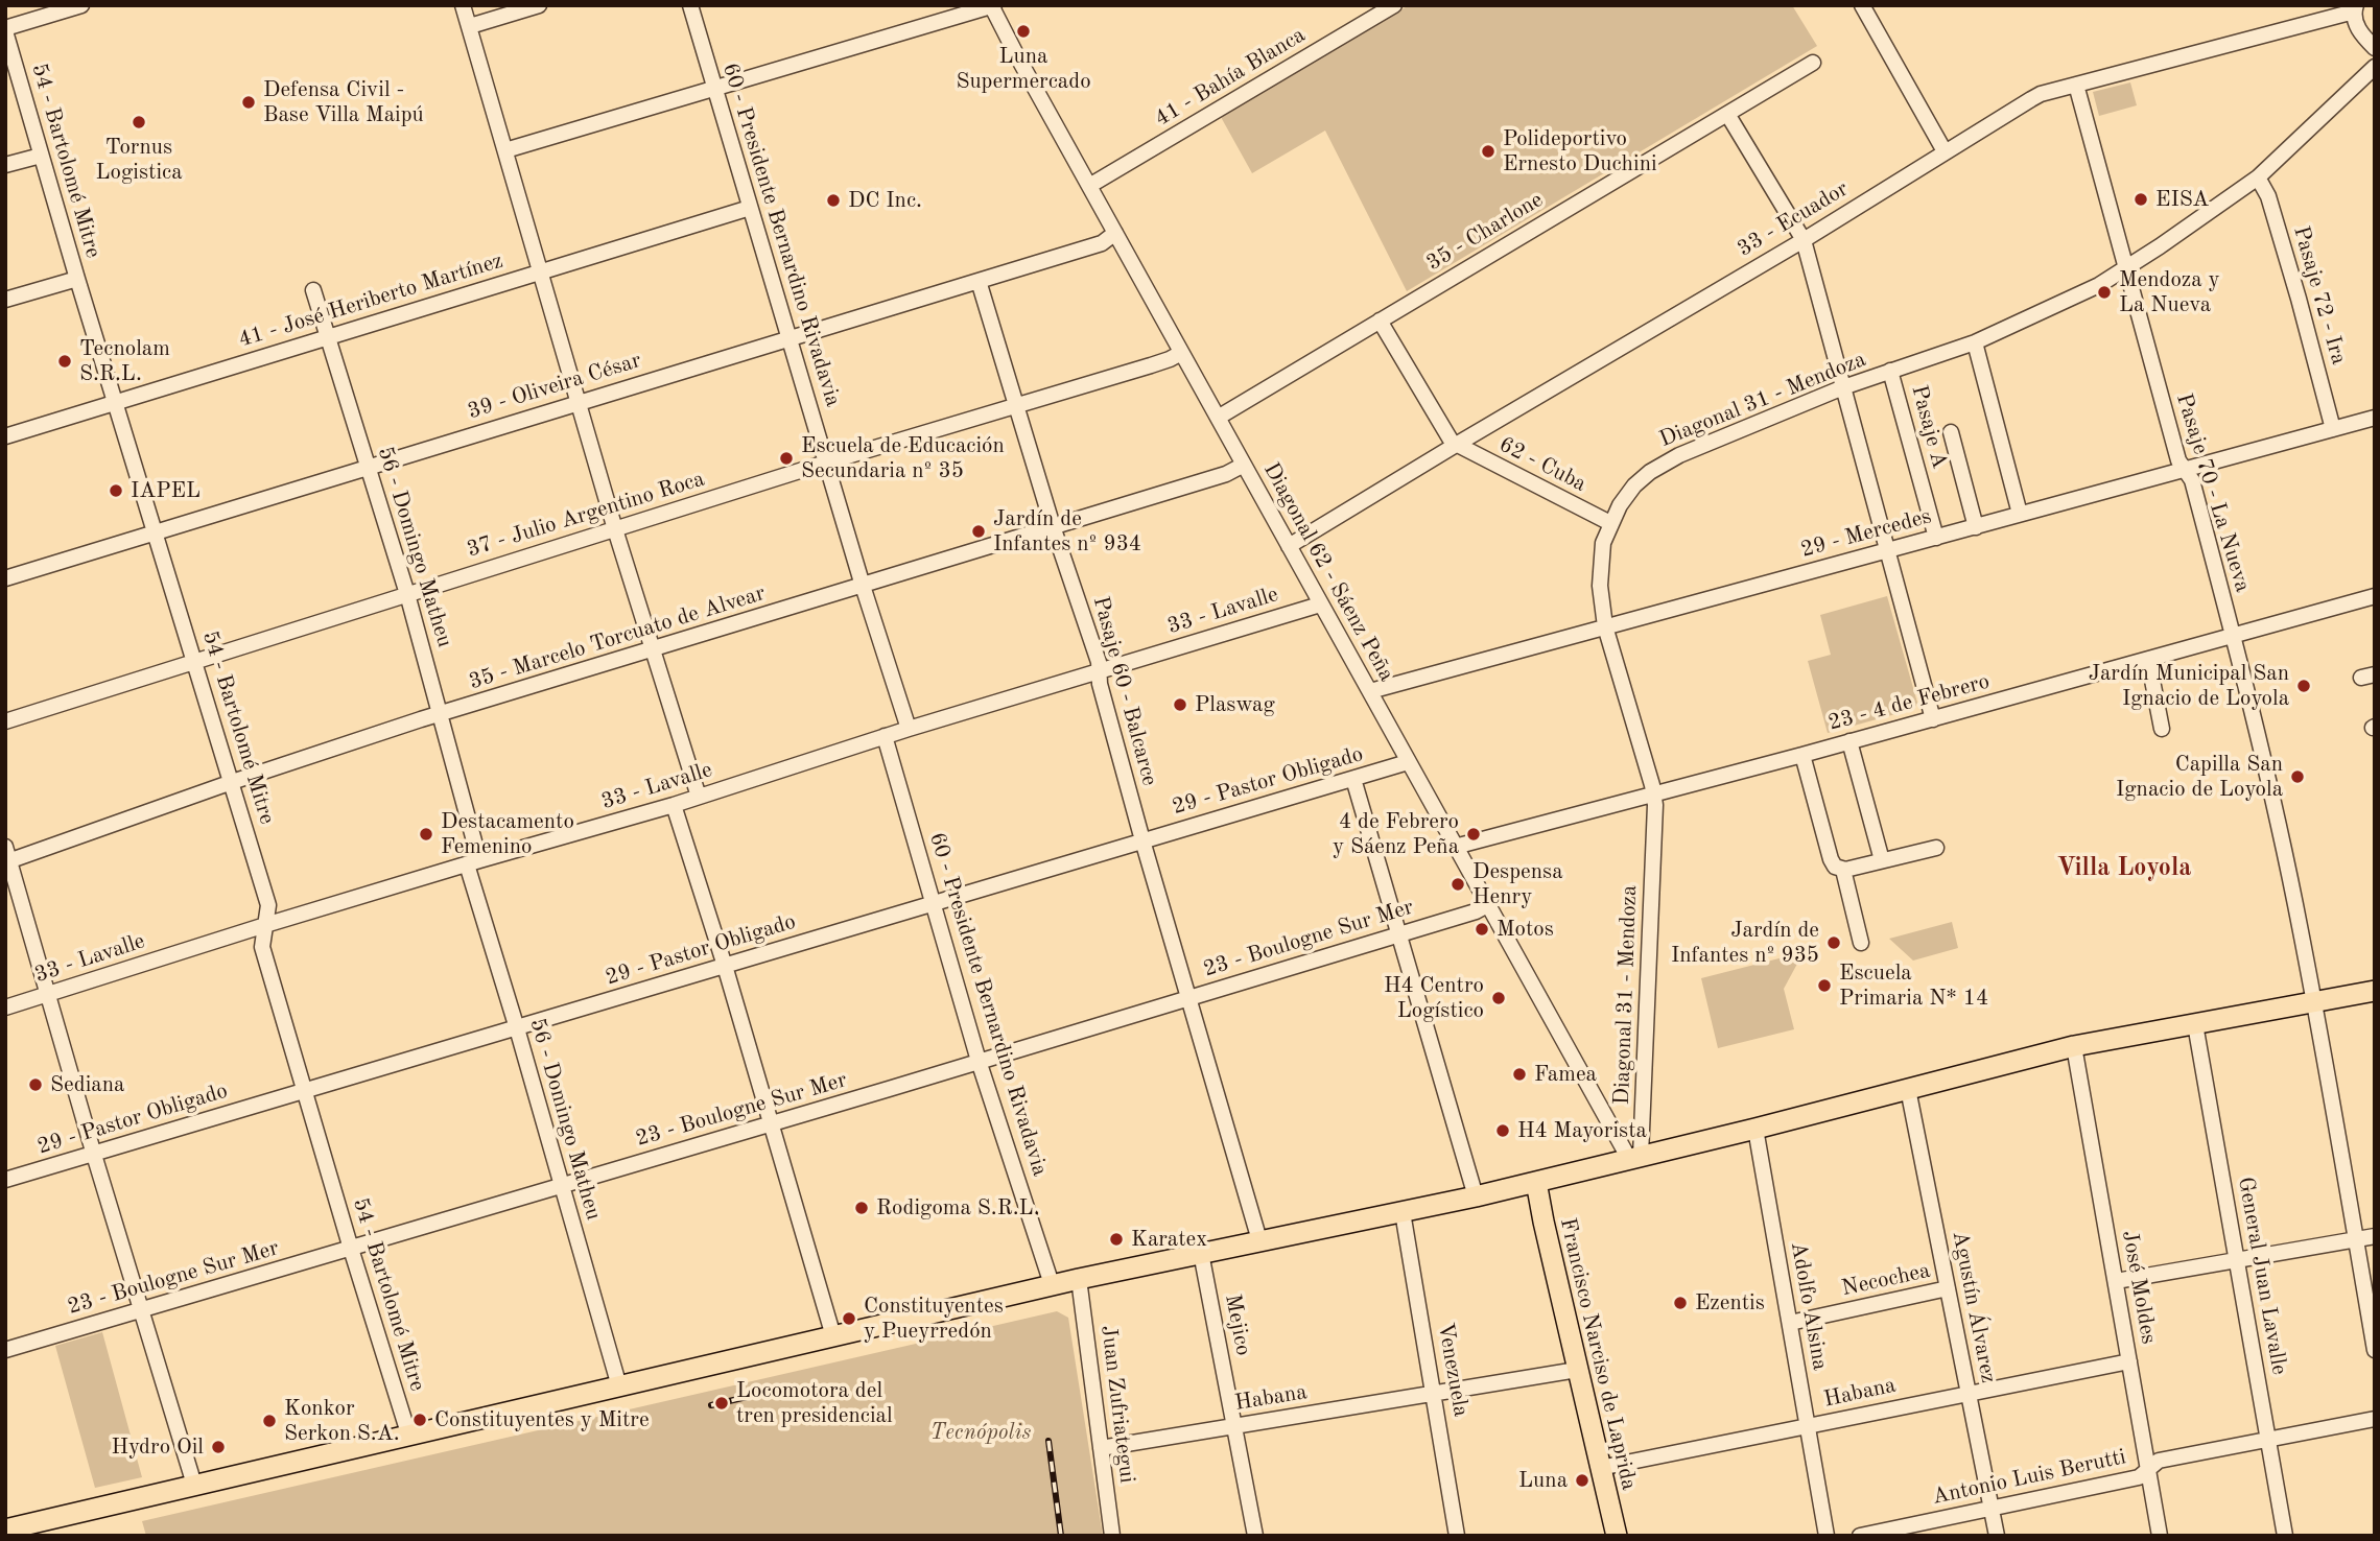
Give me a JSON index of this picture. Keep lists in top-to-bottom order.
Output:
{
  "streets": {
    "main road": ["Francisco Narciso de Laprida"],
    "street": [
      "41 - Bahía Blanca",
      "54 - Bartolomé Mitre",
      "33 - Ecuador",
      "35 - Charlone",
      "60 - Presidente Bernardino Rivadavia",
      "Pasaje 72 - Ira",
      "41 - José Heriberto Martínez",
      "39 - Oliveira César",
      "Diagonal 31 - Mendoza",
      "Pasaje A",
      "62 - Cuba",
      "Pasaje 70 - La Nueva",
      "37 - Julio Argentino Roca",
      "29 - Mercedes",
      "56 - Domingo Matheu",
      "Diagonal 62 - Sáenz Peña",
      "33 - Lavalle",
      "35 - Marcelo Torcuato de Alvear",
      "Pasaje 60 - Balcarce",
      "23 - 4 de Febrero",
      "29 - Pastor Obligado",
      "23 - Boulogne Sur Mer",
      "General Juan Lavalle",
      "Necochea",
      "José Moldes",
      "Adolfo Alsina",
      "Agustín Álvarez",
      "Mejico",
      "Venezuela",
      "Habana",
      "Juan Zufriategui",
      "Antonio Luis Berutti"
    ]
  },
  "crossings": [
    ["41 - Bahía Blanca", "Diagonal 62 - Sáenz Peña"],
    ["54 - Bartolomé Mitre", "41 - José Heriberto Martínez"],
    ["54 - Bartolomé Mitre", "39 - Oliveira César"],
    ["54 - Bartolomé Mitre", "37 - Julio Argentino Roca"],
    ["54 - Bartolomé Mitre", "33 - Lavalle"],
    ["54 - Bartolomé Mitre", "35 - Marcelo Torcuato de Alvear"],
    ["54 - Bartolomé Mitre", "29 - Pastor Obligado"],
    ["54 - Bartolomé Mitre", "23 - Boulogne Sur Mer"],
    ["33 - Ecuador", "62 - Cuba"],
    ["33 - Ecuador", "Pasaje 70 - La Nueva"],
    ["33 - Ecuador", "Diagonal 62 - Sáenz Peña"],
    ["35 - Charlone", "Diagonal 62 - Sáenz Peña"],
    ["60 - Presidente Bernardino Rivadavia", "41 - José Heriberto Martínez"],
    ["60 - Presidente Bernardino Rivadavia", "39 - Oliveira César"],
    ["60 - Presidente Bernardino Rivadavia", "37 - Julio Argentino Roca"],
    ["60 - Presidente Bernardino Rivadavia", "33 - Lavalle"],
    ["60 - Presidente Bernardino Rivadavia", "35 - Marcelo Torcuato de Alvear"],
    ["60 - Presidente Bernardino Rivadavia", "29 - Pastor Obligado"],
    ["60 - Presidente Bernardino Rivadavia", "23 - Boulogne Sur Mer"],
    ["Pasaje 72 - Ira", "Diagonal 31 - Mendoza"],
    ["Pasaje 72 - Ira", "29 - Mercedes"],
    ["41 - José Heriberto Martínez", "56 - Domingo Matheu"],
    ["39 - Oliveira César", "56 - Domingo Matheu"],
    ["39 - Oliveira César", "Diagonal 62 - Sáenz Peña"],
    ["39 - Oliveira César", "Pasaje 60 - Balcarce"],
    ["Diagonal 31 - Mendoza", "Pasaje A"],
    ["Diagonal 31 - Mendoza", "62 - Cuba"],
    ["Diagonal 31 - Mendoza", "Pasaje 70 - La Nueva"],
    ["Diagonal 31 - Mendoza", "29 - Mercedes"],
    ["Diagonal 31 - Mendoza", "Diagonal 62 - Sáenz Peña"],
    ["Diagonal 31 - Mendoza", "23 - 4 de Febrero"],
    ["Pasaje A", "29 - Mercedes"],
    ["Pasaje 70 - La Nueva", "29 - Mercedes"],
    ["Pasaje 70 - La Nueva", "23 - 4 de Febrero"],
    ["37 - Julio Argentino Roca", "56 - Domingo Matheu"],
    ["37 - Julio Argentino Roca", "Diagonal 62 - Sáenz Peña"],
    ["37 - Julio Argentino Roca", "Pasaje 60 - Balcarce"],
    ["29 - Mercedes", "Diagonal 62 - Sáenz Peña"],
    ["56 - Domingo Matheu", "33 - Lavalle"],
    ["56 - Domingo Matheu", "35 - Marcelo Torcuato de Alvear"],
    ["56 - Domingo Matheu", "29 - Pastor Obligado"],
    ["56 - Domingo Matheu", "23 - Boulogne Sur Mer"],
    ["Diagonal 62 - Sáenz Peña", "33 - Lavalle"],
    ["Diagonal 62 - Sáenz Peña", "35 - Marcelo Torcuato de Alvear"],
    ["Diagonal 62 - Sáenz Peña", "23 - 4 de Febrero"],
    ["Diagonal 62 - Sáenz Peña", "29 - Pastor Obligado"],
    ["Diagonal 62 - Sáenz Peña", "23 - Boulogne Sur Mer"],
    ["33 - Lavalle", "Pasaje 60 - Balcarce"],
    ["35 - Marcelo Torcuato de Alvear", "Pasaje 60 - Balcarce"],
    ["Pasaje 60 - Balcarce", "29 - Pastor Obligado"],
    ["Pasaje 60 - Balcarce", "23 - Boulogne Sur Mer"],
    ["General Juan Lavalle", "Antonio Luis Berutti"],
    ["Necochea", "Adolfo Alsina"],
    ["Necochea", "Agustín Álvarez"],
    ["José Moldes", "Habana"],
    ["José Moldes", "Antonio Luis Berutti"],
    ["Adolfo Alsina", "Habana"],
    ["Agustín Álvarez", "Habana"],
    ["Agustín Álvarez", "Antonio Luis Berutti"],
    ["Mejico", "Habana"],
    ["Francisco Narciso de Laprida", "Habana"],
    ["Venezuela", "Habana"],
    ["Habana", "Juan Zufriategui"]
  ],
  "districts": ["Villa Loyola"],
  "parks": ["Tecnópolis"],
  "places": [
    "Luna Supermercado",
    "Defensa Civil - Base Villa Maipú",
    "Tornus Logistica",
    "Polideportivo Ernesto Duchini",
    "EISA",
    "DC Inc.",
    "Mendoza y La Nueva",
    "Tecnolam S.R.L.",
    "Escuela de Educación Secundaria nº 35",
    "IAPEL",
    "Jardín de Infantes nº 934",
    "Jardín Municipal San Ignacio de Loyola",
    "Plaswag",
    "Capilla San Ignacio de Loyola",
    "Destacamento Femenino",
    "4 de Febrero y Sáenz Peña",
    "Despensa Henry",
    "Motos",
    "Jardín de Infantes nº 935",
    "Escuela Primaria N* 14",
    "H4 Centro Logístico",
    "Famea",
    "Sediana",
    "H4 Mayorista",
    "Rodigoma S.R.L.",
    "Karatex",
    "Ezentis",
    "Constituyentes y Pueyrredón",
    "Locomotora del tren presidencial",
    "Constituyentes y Mitre",
    "Konkor Serkon S.A.",
    "Hydro Oil",
    "Luna"
  ]
}
